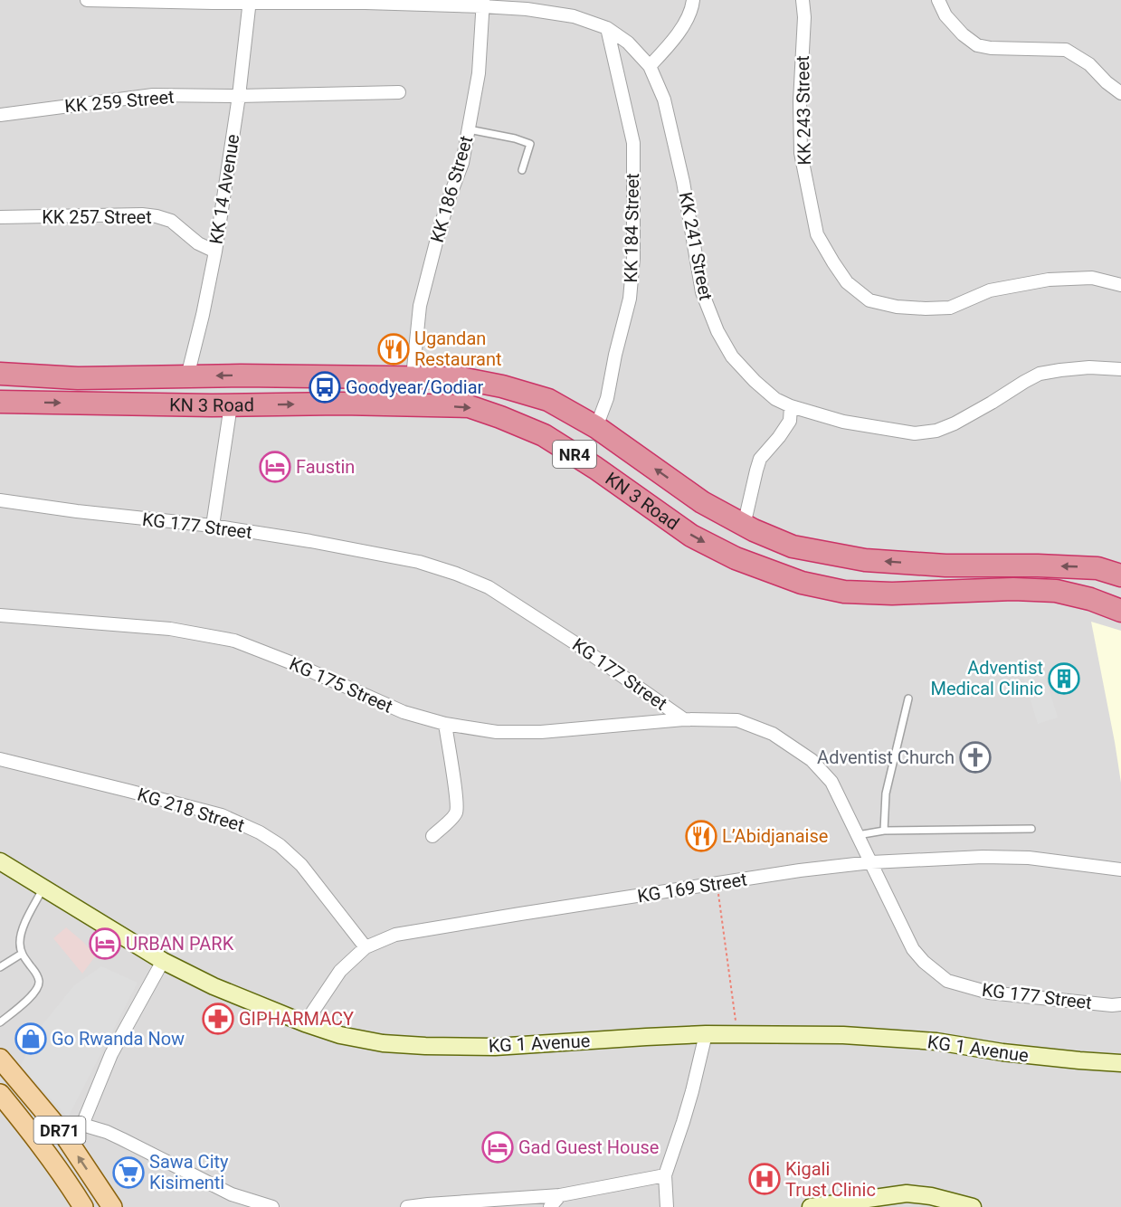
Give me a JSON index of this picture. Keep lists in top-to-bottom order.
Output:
{
  "streets": {
    "highway": ["KN 3 Road", "NR4"],
    "main road": ["DR71"],
    "street": [
      "KK 259 Street",
      "KK 243 Street",
      "KK 14 Avenue",
      "KK 186 Street",
      "KK 257 Street",
      "KK 184 Street",
      "KK 241 Street",
      "KG 177 Street",
      "KG 175 Street",
      "KG 218 Street",
      "KG 169 Street",
      "KG 1 Avenue"
    ]
  },
  "crossings": [
    ["KK 259 Street", "KK 14 Avenue"],
    ["KK 14 Avenue", "KK 257 Street"],
    ["KK 14 Avenue", "KK 241 Street"],
    ["KK 14 Avenue", "KN 3 Road"],
    ["KK 186 Street", "KK 241 Street"],
    ["KK 186 Street", "KN 3 Road"],
    ["KK 184 Street", "KK 241 Street"],
    ["KK 184 Street", "KN 3 Road"],
    ["KG 177 Street", "KG 175 Street"],
    ["KG 177 Street", "KG 169 Street"],
    ["KG 218 Street", "KG 169 Street"],
    ["KG 169 Street", "KG 1 Avenue"]
  ],
  "places": {
    "restaurant": ["Ugandan Restaurant", "L’Abidjanaise"],
    "bus stop": ["Goodyear/Godiar"],
    "hotel": ["Faustin", "URBAN PARK", "Gad Guest House"],
    "building": ["Adventist Medical Clinic"],
    "church": ["Adventist Church"],
    "pharmacy": ["GIPHARMACY"],
    "shop": ["Go Rwanda Now"],
    "supermarket": ["Sawa City Kisimenti"],
    "hospital": ["Kigali Trust Clinic"]
  }
}
